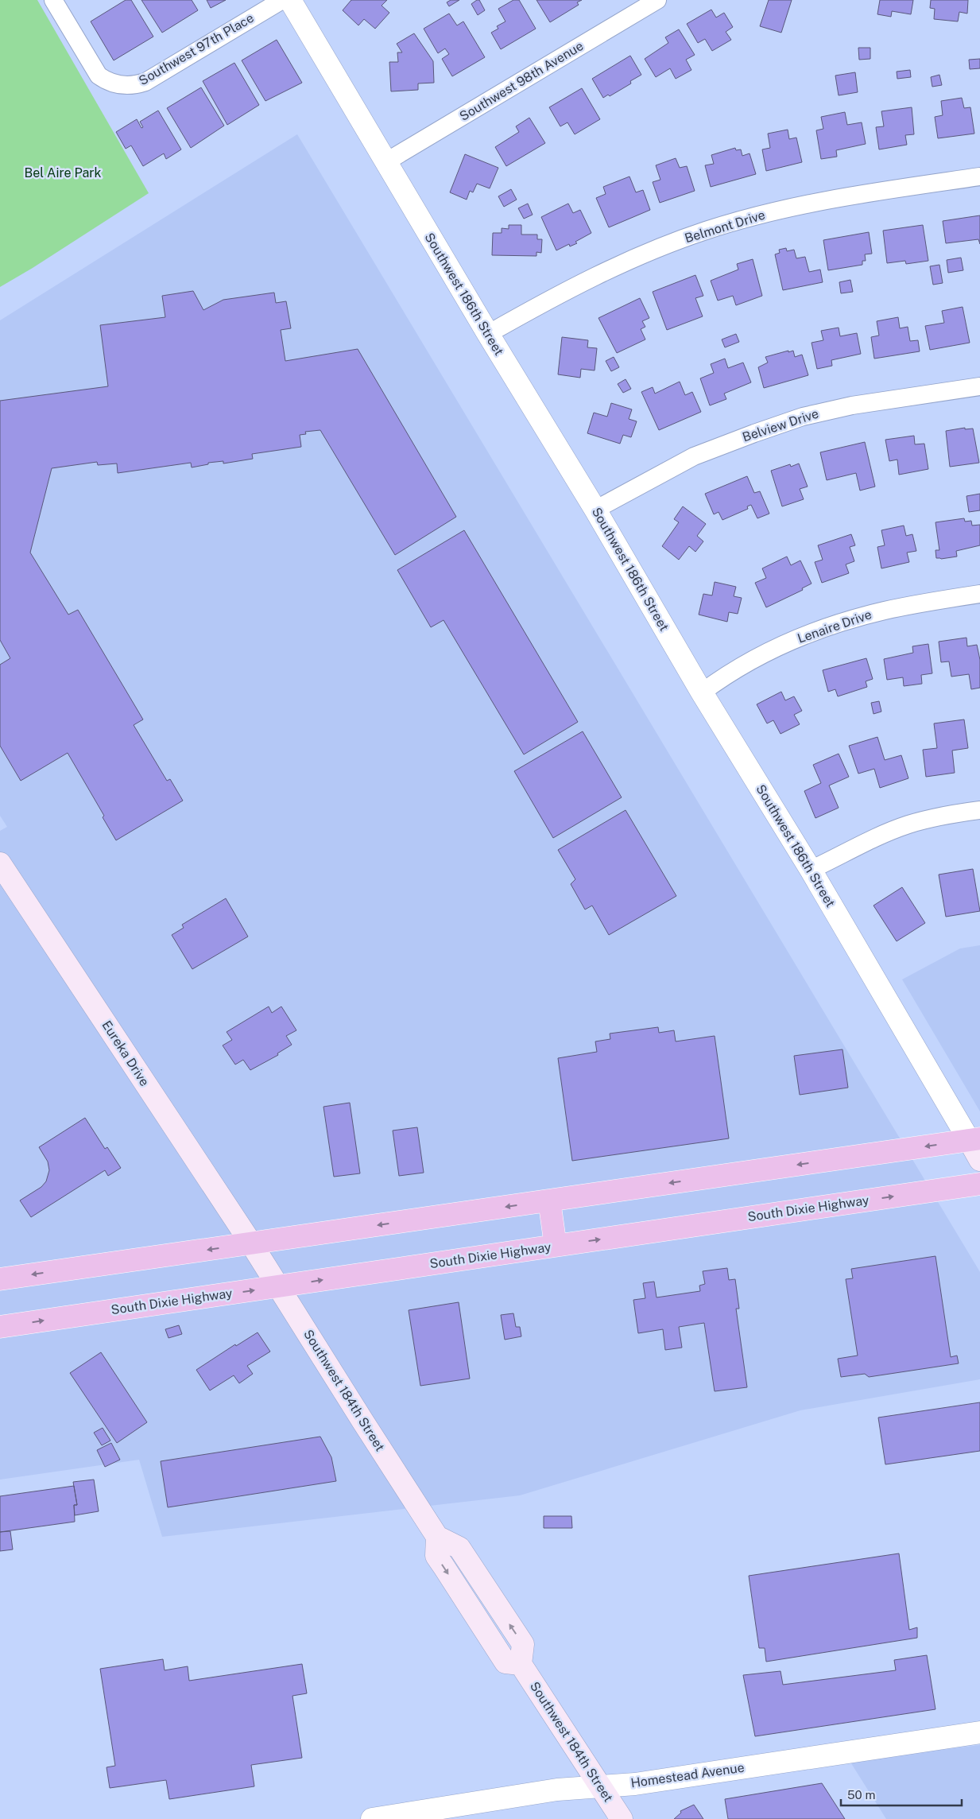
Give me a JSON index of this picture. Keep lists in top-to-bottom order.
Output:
{
  "streets": {
    "highway": ["South Dixie Highway"],
    "main road": ["Eureka Drive", "Southwest 184th Street"],
    "street": [
      "Southwest 97th Place",
      "Southwest 98th Avenue",
      "Belmont Drive",
      "Southwest 186th Street",
      "Belview Drive",
      "Lenaire Drive",
      "Homestead Avenue"
    ]
  },
  "crossings": [
    ["Southwest 98th Avenue", "Southwest 186th Street"],
    ["Belmont Drive", "Southwest 186th Street"],
    ["Southwest 186th Street", "Belview Drive"],
    ["Southwest 186th Street", "Lenaire Drive"],
    ["Eureka Drive", "Southwest 184th Street"],
    ["South Dixie Highway", "Southwest 184th Street"],
    ["Southwest 184th Street", "Homestead Avenue"]
  ],
  "parks": ["Bel Aire Park"],
  "scale_bar": "50 m"
}
